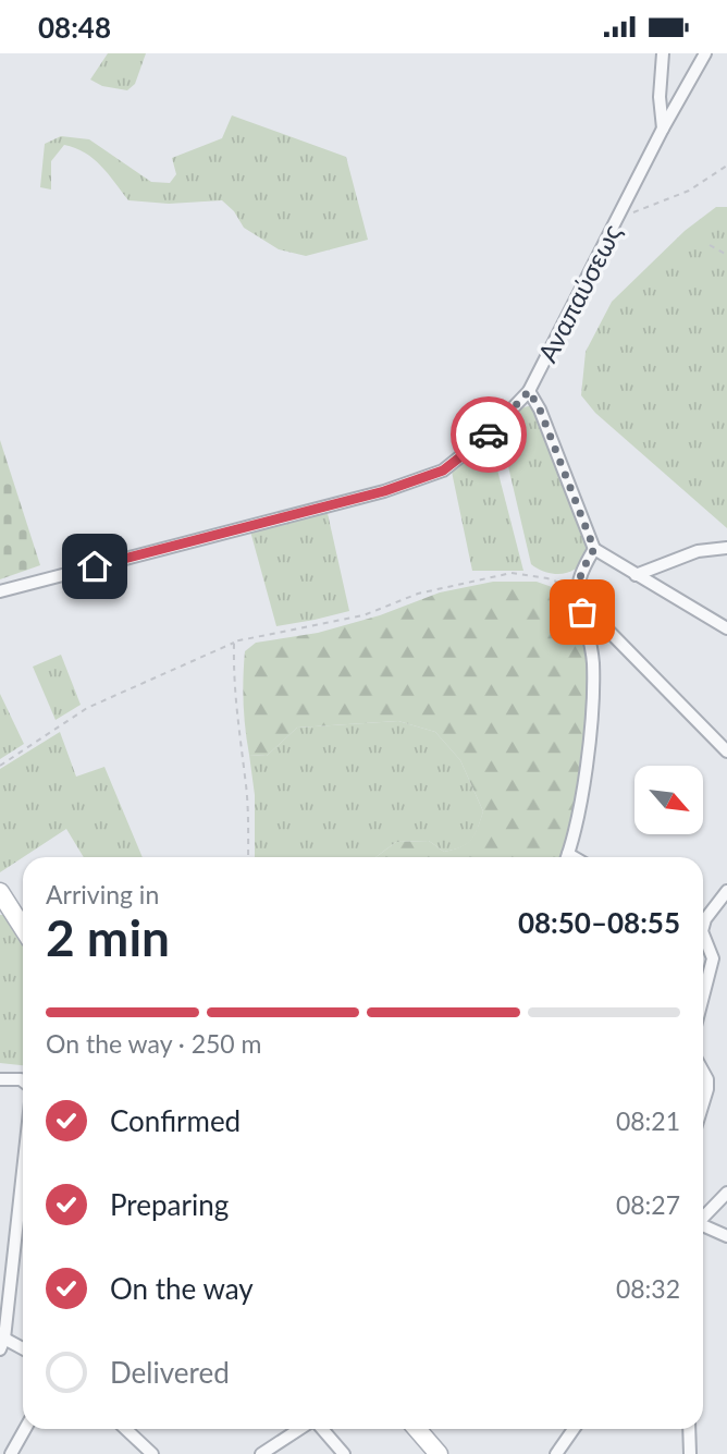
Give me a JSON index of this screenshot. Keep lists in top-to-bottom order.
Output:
{
  "streets": {
    "street": ["Αναπαύσεως"]
  },
  "north": "bottom right",
  "page": {
    "status": "08:48",
    "heading": ["2 min", "Arriving in", "08:50–08:55"],
    "bar": "On the way · 250 m",
    "list": [
      ["Confirmed", "08:21"],
      ["Preparing", "08:27"],
      ["On the way", "08:32"],
      "Delivered"
    ]
  }
}
